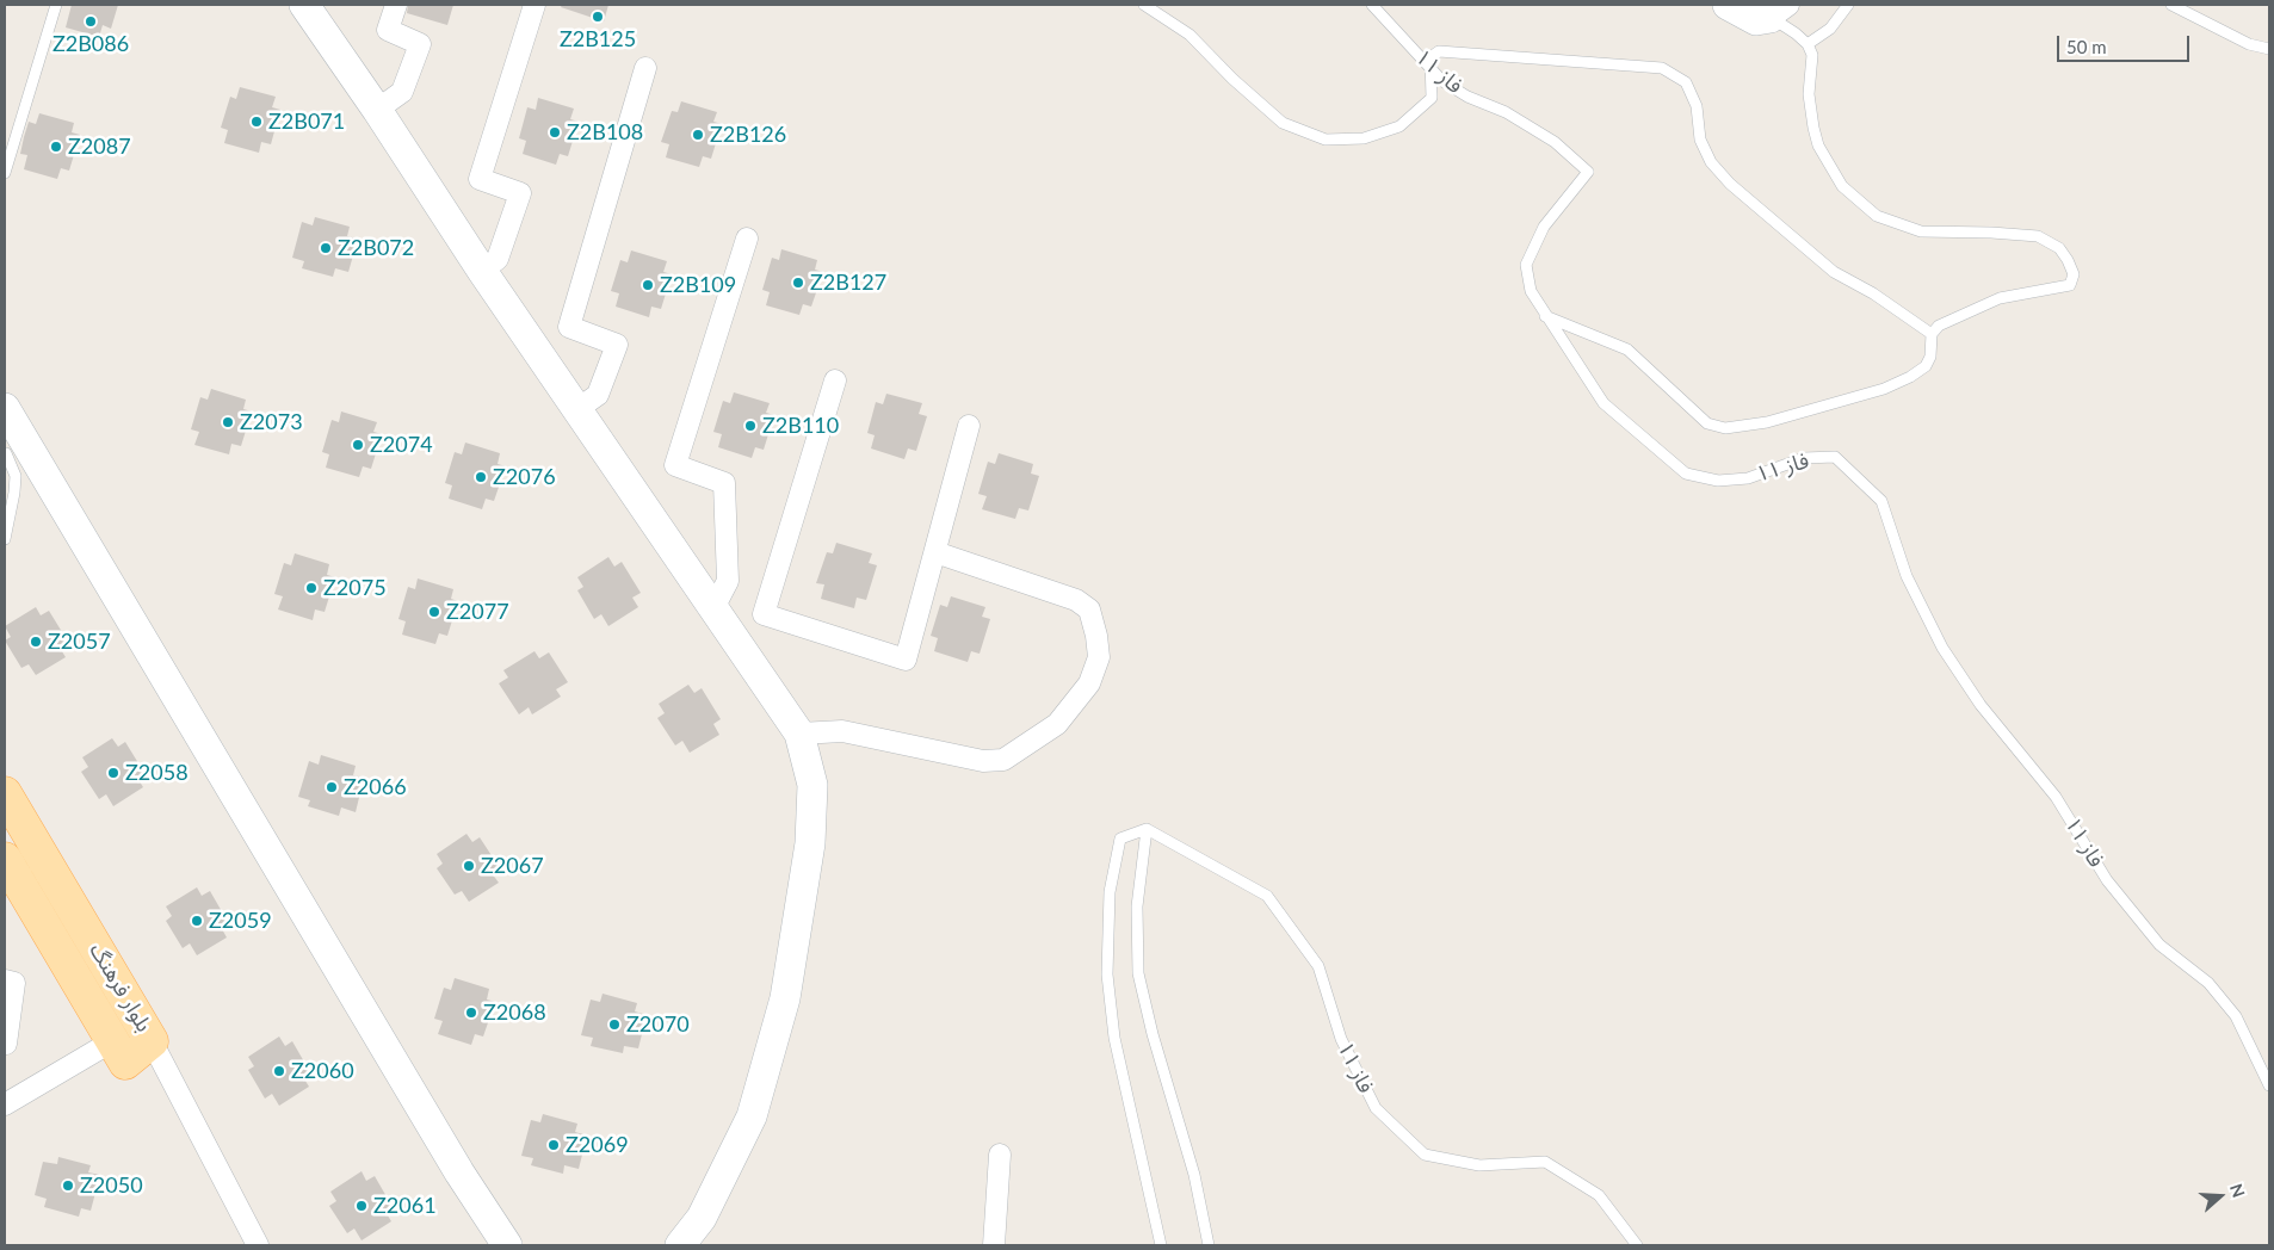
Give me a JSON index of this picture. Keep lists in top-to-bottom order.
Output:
{
  "streets": {
    "main road": ["بلوار فرهنگ"],
    "lane": ["فاز ۱۱"]
  },
  "places": [
    "Z2B125",
    "Z2B086",
    "Z2B071",
    "Z2B108",
    "Z2B126",
    "Z2087",
    "Z2B072",
    "Z2B127",
    "Z2B109",
    "Z2073",
    "Z2B110",
    "Z2074",
    "Z2076",
    "Z2075",
    "Z2077",
    "Z2057",
    "Z2058",
    "Z2066",
    "Z2067",
    "Z2059",
    "Z2068",
    "Z2070",
    "Z2060",
    "Z2069",
    "Z2050",
    "Z2061"
  ],
  "scale_bar": "50 m",
  "north": "right"
}
